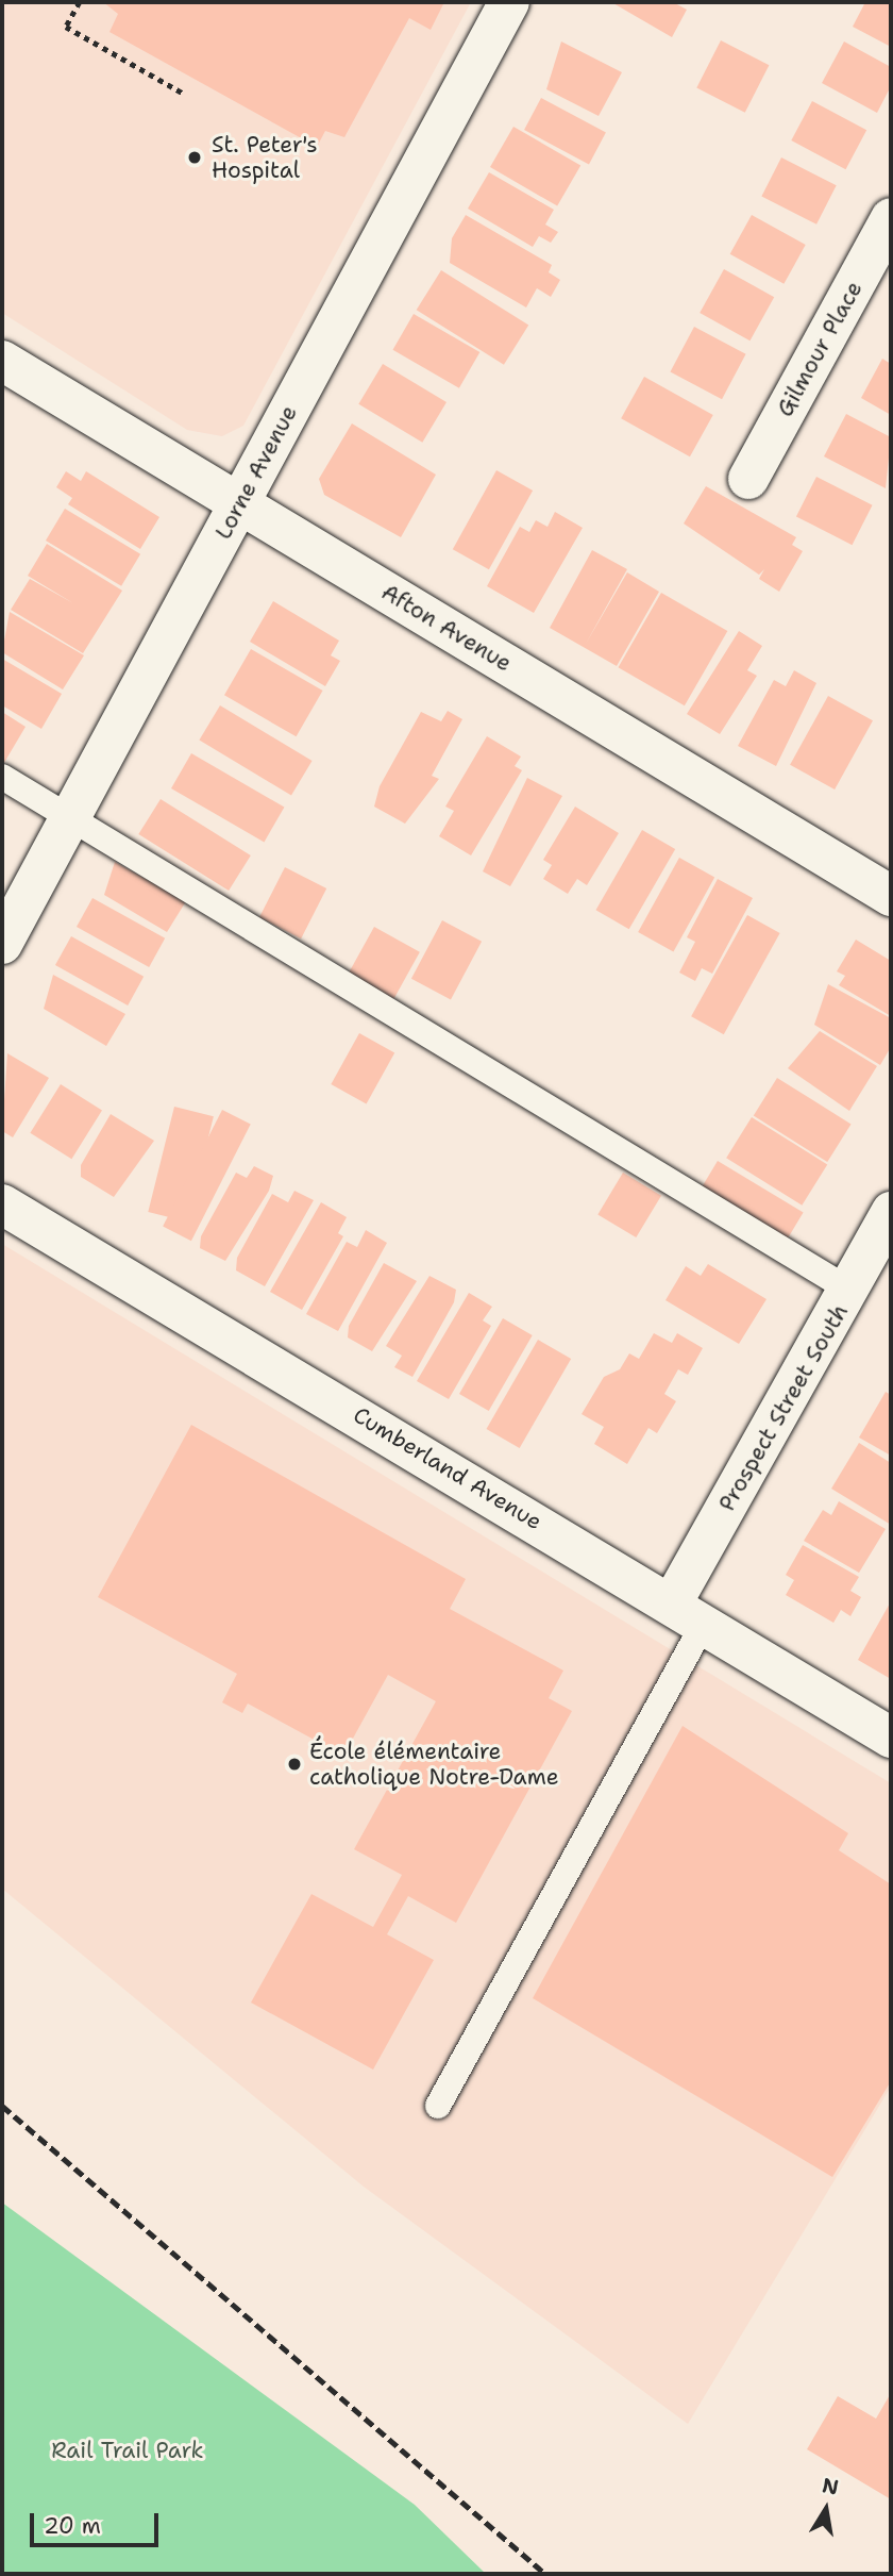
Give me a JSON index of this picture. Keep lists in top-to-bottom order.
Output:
{
  "streets": {
    "street": [
      "Gilmour Place",
      "Lorne Avenue",
      "Afton Avenue",
      "Prospect Street South",
      "Cumberland Avenue"
    ]
  },
  "crossings": [
    ["Lorne Avenue", "Afton Avenue"],
    ["Prospect Street South", "Cumberland Avenue"]
  ],
  "parks": ["Rail Trail Park"],
  "places": ["St. Peter's Hospital", "École élémentaire catholique Notre-Dame"],
  "scale_bar": "20 m",
  "north": "top"
}
